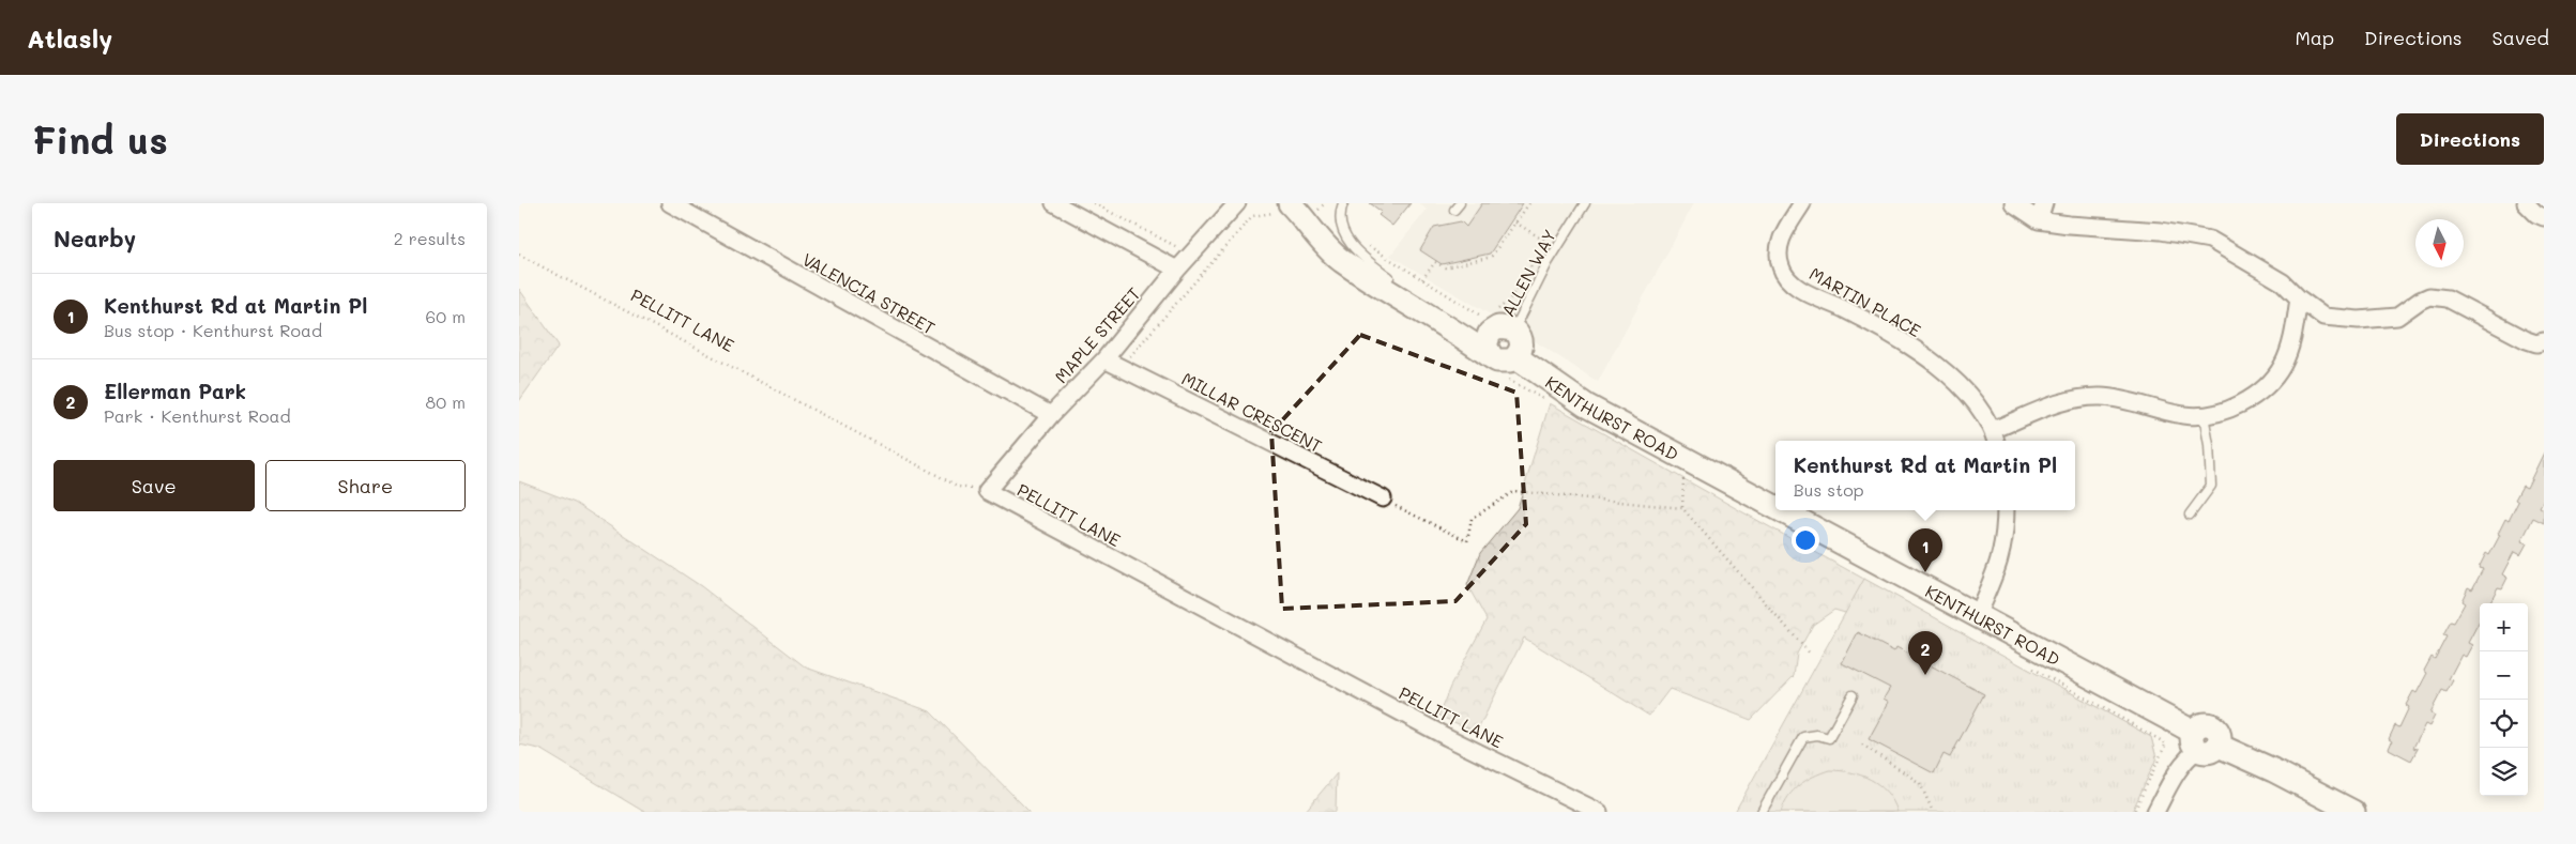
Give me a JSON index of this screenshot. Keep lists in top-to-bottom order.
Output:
{
  "streets": {
    "main road": ["KENTHURST ROAD"],
    "street": [
      "VALENCIA STREET",
      "MARTIN PLACE",
      "PELLITT LANE",
      "MAPLE STREET",
      "MILLAR CRESCENT"
    ],
    "lane": ["ALLEN WAY"]
  },
  "crossings": [
    ["ALLEN WAY", "KENTHURST ROAD"],
    ["VALENCIA STREET", "MAPLE STREET"],
    ["PELLITT LANE", "MAPLE STREET"],
    ["MAPLE STREET", "MILLAR CRESCENT"]
  ],
  "north": "bottom",
  "page": {
    "header": "Atlasly",
    "nav": ["Map", "Directions", "Saved"],
    "buttons": [
      "Directions",
      ["Save", "Share"]
    ],
    "title": "Find us",
    "heading": ["Nearby", "2 results"],
    "list": [
      {
        "mark": "1",
        "name": "Kenthurst Rd at Martin Pl",
        "note": "Bus stop · Kenthurst Road",
        "value": "60 m"
      },
      {
        "mark": "2",
        "name": "Ellerman Park",
        "note": "Park · Kenthurst Road",
        "value": "80 m"
      }
    ],
    "popup": ["Kenthurst Rd at Martin Pl", "Bus stop"],
    "pins": ["1", "2"],
    "map_buttons": ["+", "−"]
  }
}
